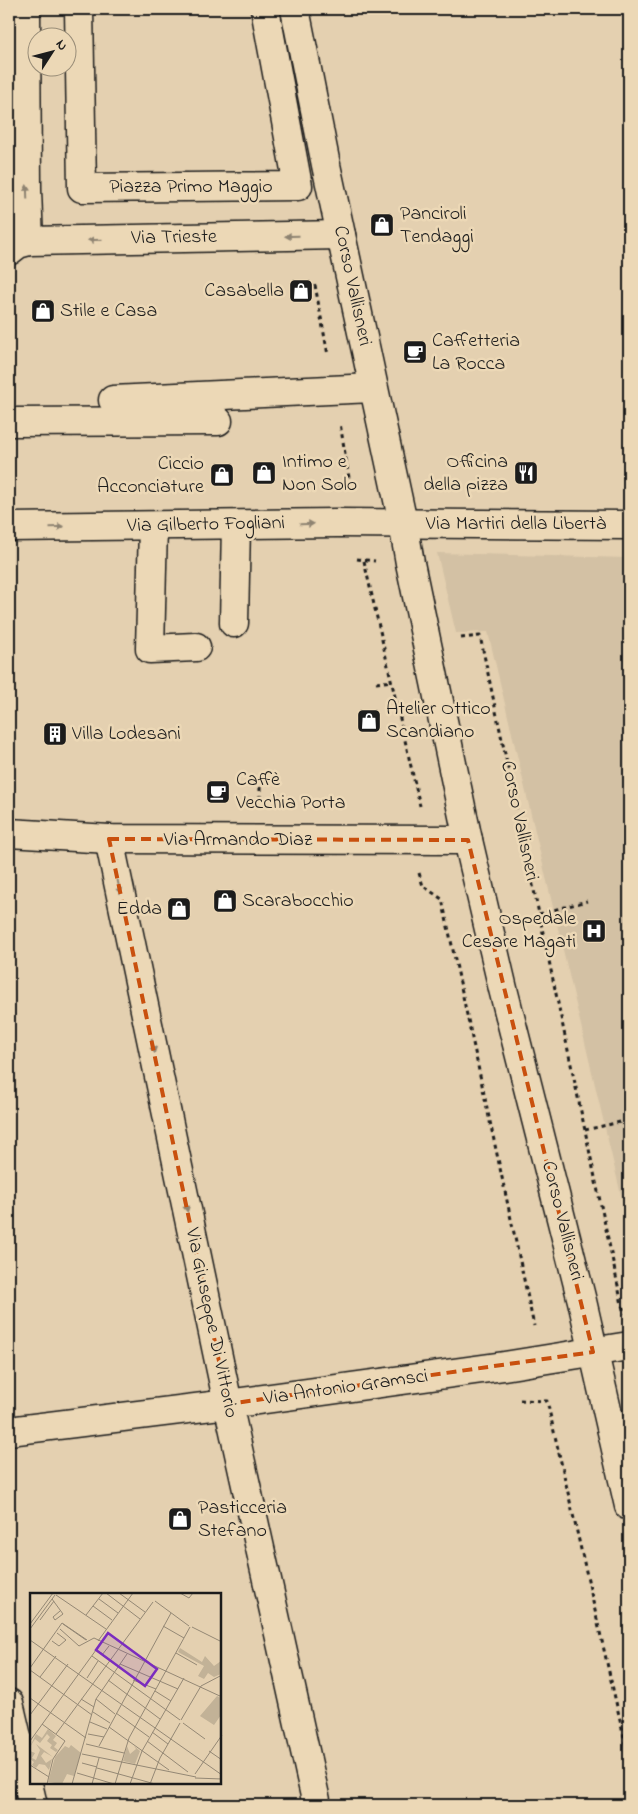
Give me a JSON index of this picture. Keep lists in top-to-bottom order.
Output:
{
  "streets": {
    "street": [
      "Piazza Primo Maggio",
      "Via Trieste",
      "Corso Vallisneri",
      "Via Martiri della Libertà",
      "Via Gilberto Fogliani",
      "Via Armando Diaz",
      "Via Giuseppe Di Vittorio",
      "Via Antonio Gramsci"
    ]
  },
  "crossings": [
    ["Via Trieste", "Corso Vallisneri"],
    ["Corso Vallisneri", "Via Martiri della Libertà"],
    ["Corso Vallisneri", "Via Gilberto Fogliani"],
    ["Corso Vallisneri", "Via Armando Diaz"],
    ["Corso Vallisneri", "Via Antonio Gramsci"],
    ["Via Martiri della Libertà", "Via Gilberto Fogliani"],
    ["Via Armando Diaz", "Via Giuseppe Di Vittorio"],
    ["Via Giuseppe Di Vittorio", "Via Antonio Gramsci"]
  ],
  "one_way": ["Via Giuseppe Di Vittorio"],
  "places": {
    "shop": [
      "Panciroli Tendaggi",
      "Casabella",
      "Stile e Casa",
      "Intimo e Non Solo",
      "Ciccio Acconciature",
      "Atelier Ottico Scandiano",
      "Scarabocchio",
      "Edda",
      "Pasticceria Stefano"
    ],
    "cafe": ["Caffetteria La Rocca", "Caffè Vecchia Porta"],
    "restaurant": ["Officina della pizza"],
    "building": ["Villa Lodesani"],
    "hospital": ["Ospedale Cesare Magati"]
  },
  "north": "top right"
}
